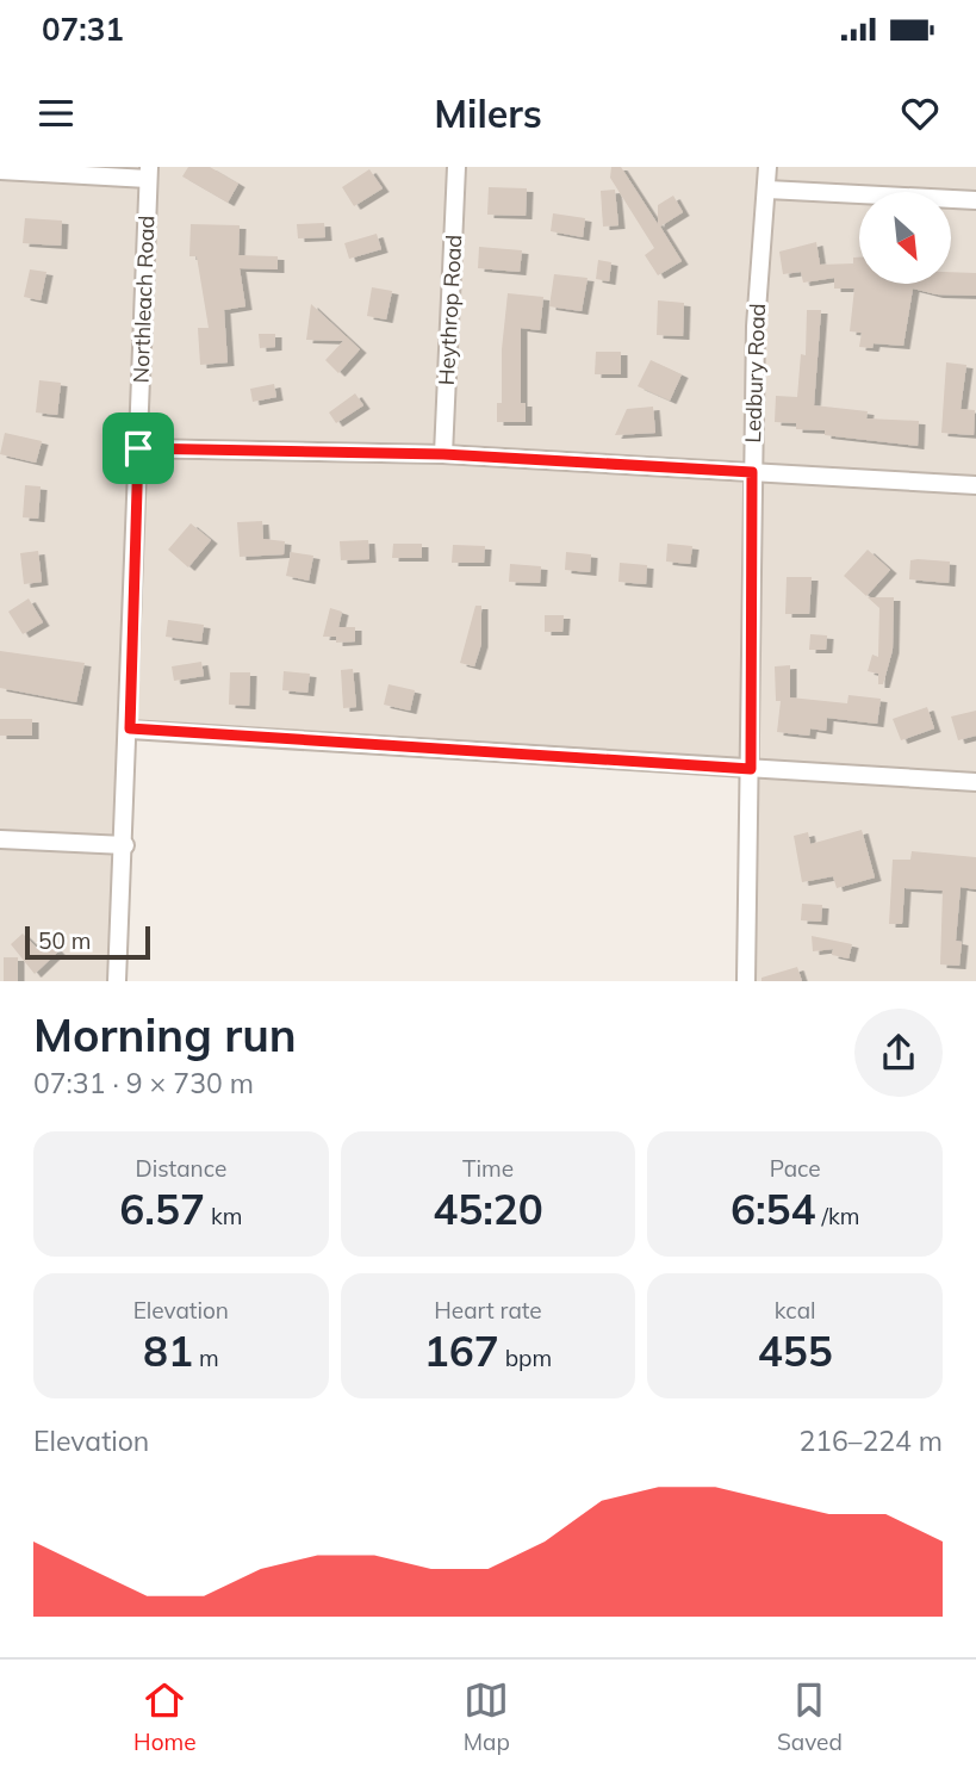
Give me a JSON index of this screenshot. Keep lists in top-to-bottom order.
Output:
{
  "streets": {
    "street": ["Northleach Road", "Heythrop Road", "Ledbury Road"]
  },
  "scale_bar": "50 m",
  "north": "bottom right",
  "page": {
    "status": "07:31",
    "header": "Milers",
    "scale": "50 m",
    "heading": ["Morning run", "07:31 · 9 × 730 m"],
    "stats": [
      ["Distance", "6.57 km"],
      ["Time", "45:20"],
      ["Pace", "6:54 /km"],
      ["Elevation", "81 m"],
      ["Heart rate", "167 bpm"],
      ["kcal", "455"]
    ],
    "chart": ["Elevation", "216–224 m"],
    "tabs": ["Home", "Map", "Saved"]
  }
}
